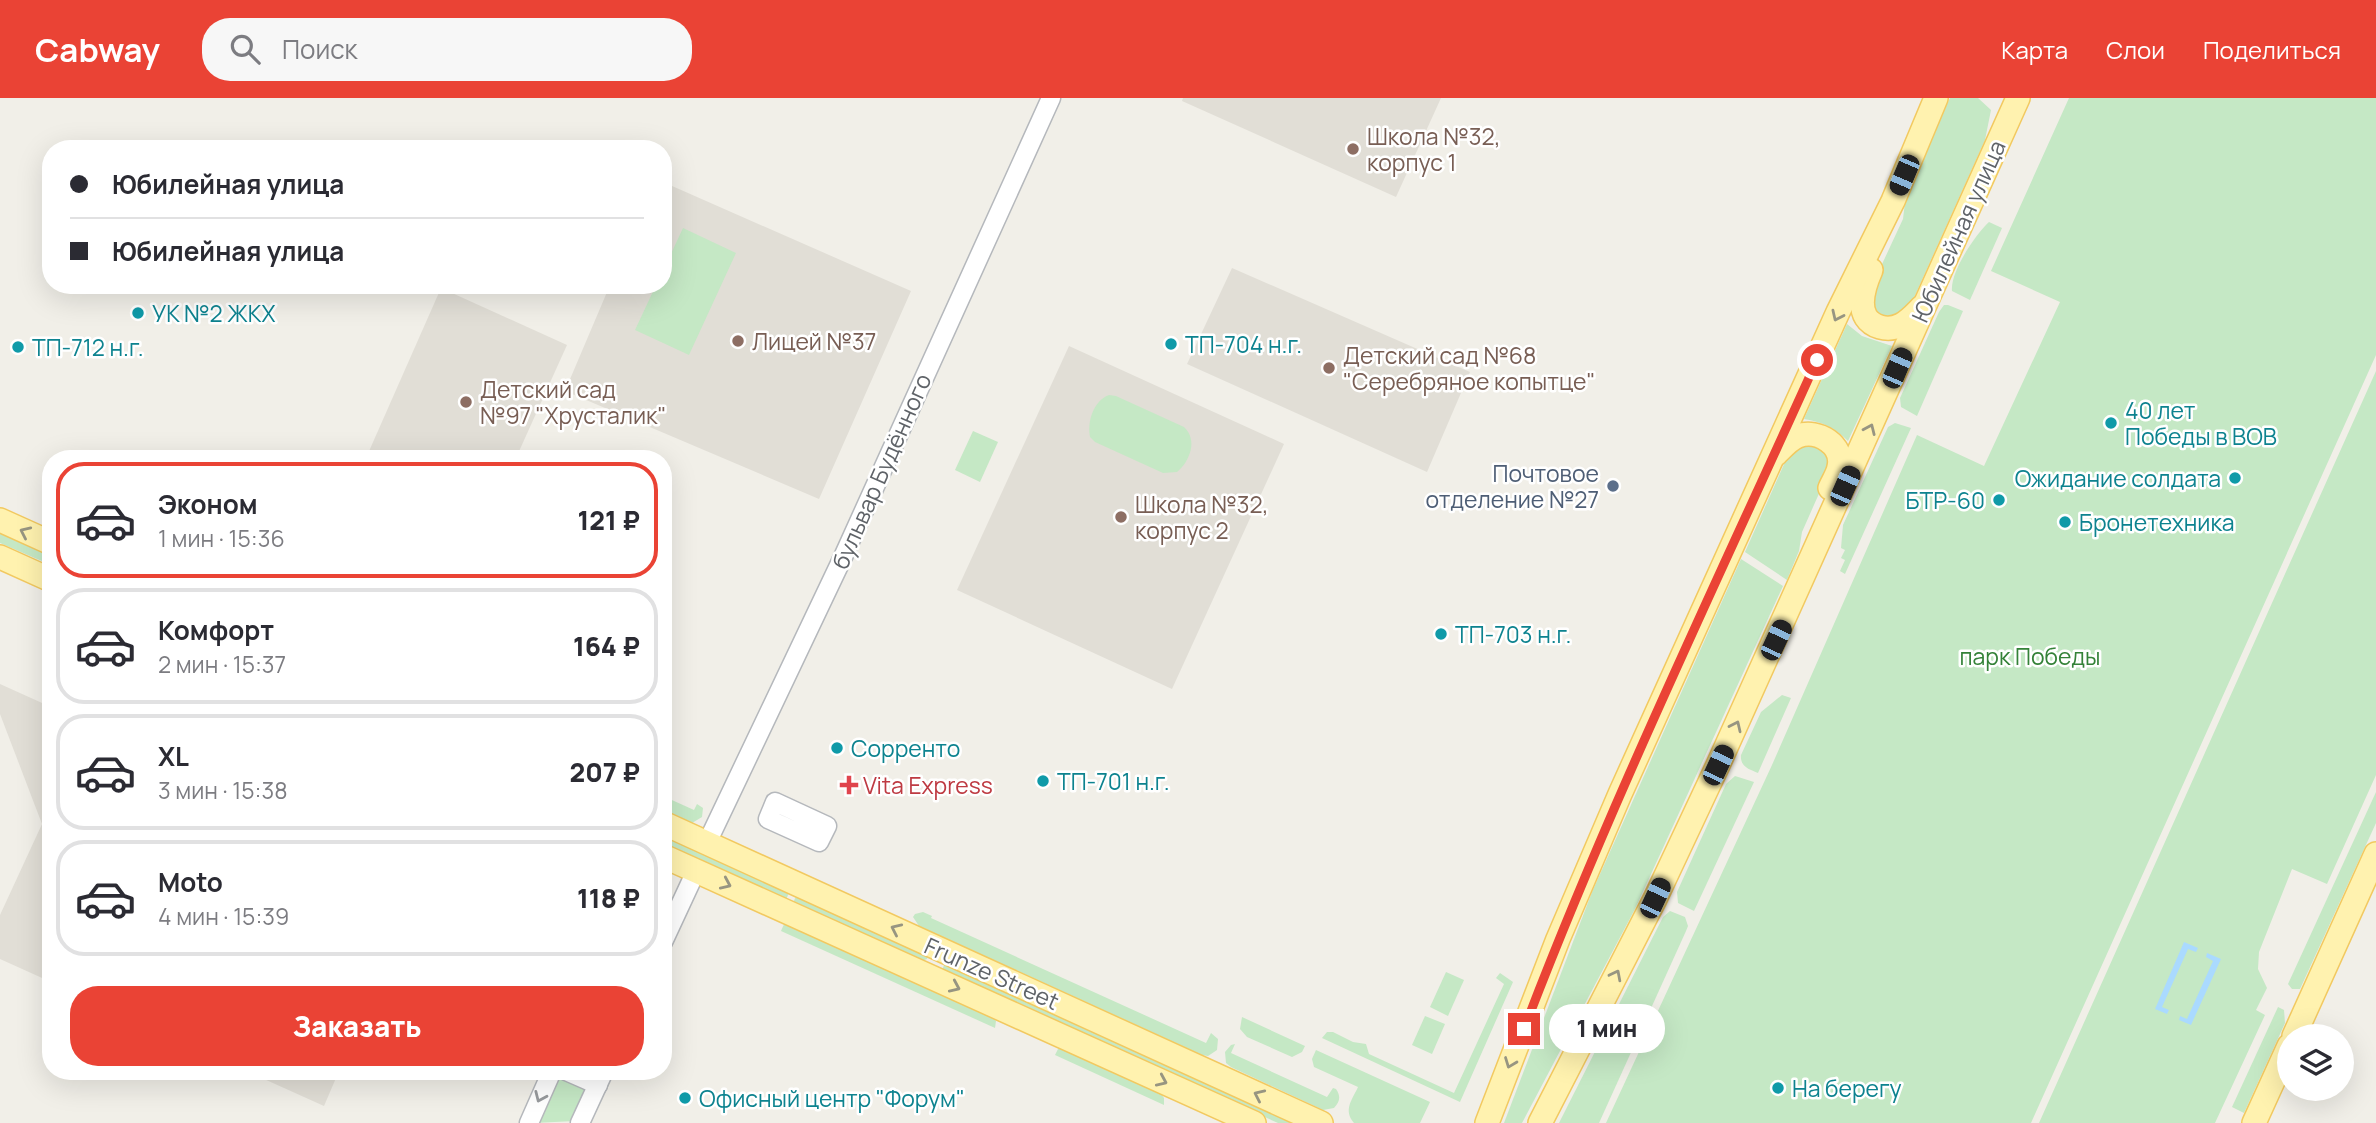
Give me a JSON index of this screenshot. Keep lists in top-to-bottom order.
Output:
{
  "streets": {
    "main road": ["Юбилейная улица", "Frunze Street"],
    "street": ["бульвар Будённого"]
  },
  "crossings": [
    ["бульвар Будённого", "Frunze Street"]
  ],
  "parks": ["парк Победы"],
  "places": {
    "other": [
      "Школа №32, корпус 1",
      "УК №2 ЖКХ",
      "Лицей №37",
      "ТП-704 н.г.",
      "ТП-712 н.г.",
      "Детский сад №68 \"Серебряное копытце\"",
      "Детский сад №97 \"Хрусталик\"",
      "40 лет Победы в ВОВ",
      "Ожидание солдата",
      "Почтовое отделение №27",
      "БТР-60",
      "Школа №32, корпус 2",
      "Бронетехника",
      "ТП-703 н.г.",
      "Сорренто",
      "ТП-701 н.г.",
      "На берегу",
      "Офисный центр \"Форум\""
    ],
    "health": ["Vita Express"]
  },
  "page": {
    "header": "Cabway",
    "search": "Поиск",
    "nav": ["Карта", "Слои", "Поделиться"],
    "banner": ["Юбилейная улица", "Юбилейная улица"],
    "list": [
      {
        "name": "Эконом",
        "note": "1 мин · 15:36",
        "value": "121 ₽"
      },
      {
        "name": "Комфорт",
        "note": "2 мин · 15:37",
        "value": "164 ₽"
      },
      {
        "name": "XL",
        "note": "3 мин · 15:38",
        "value": "207 ₽"
      },
      {
        "name": "Moto",
        "note": "4 мин · 15:39",
        "value": "118 ₽"
      }
    ],
    "buttons": "Заказать",
    "bubble": "1 мин"
  }
}
